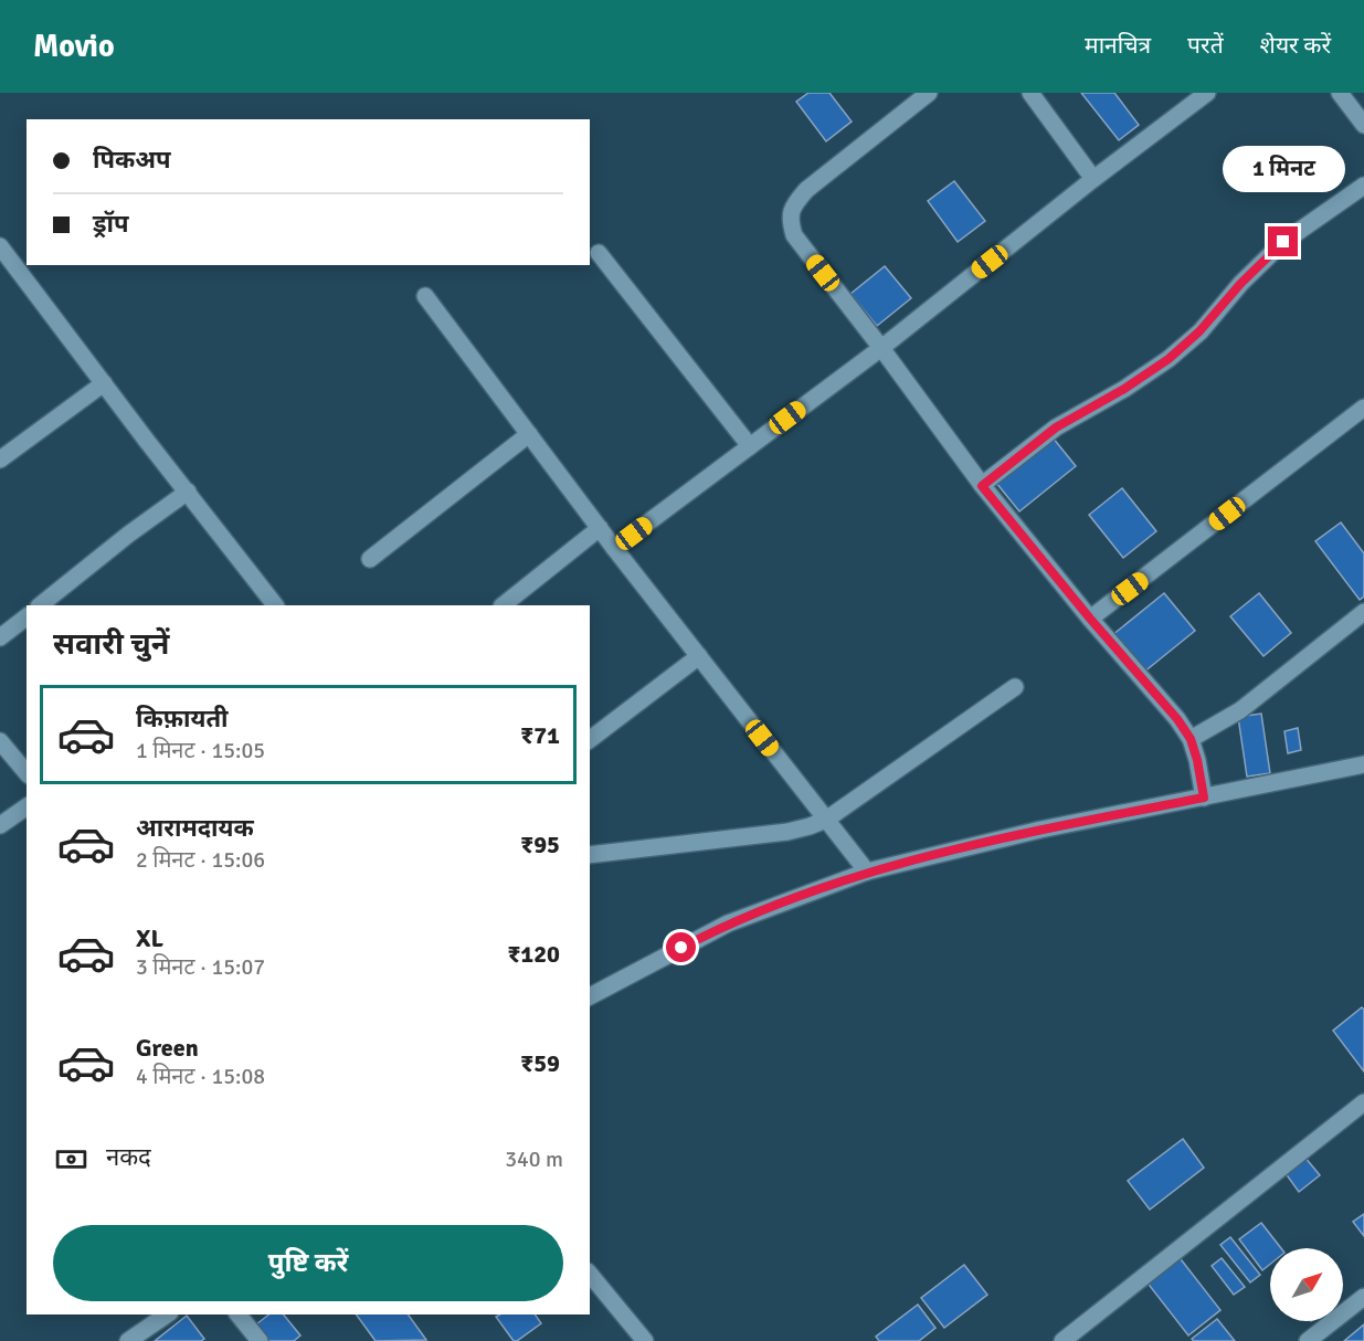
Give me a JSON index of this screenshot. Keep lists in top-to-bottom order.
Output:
{
  "north": "top right",
  "page": {
    "header": "Movio",
    "nav": ["मानचित्र", "परतें", "शेयर करें"],
    "banner": ["पिकअप", "ड्रॉप"],
    "bubble": "1 मिनट",
    "heading": "सवारी चुनें",
    "list": [
      {
        "name": "किफ़ायती",
        "note": "1 मिनट · 15:05",
        "value": "₹71"
      },
      {
        "name": "आरामदायक",
        "note": "2 मिनट · 15:06",
        "value": "₹95"
      },
      {
        "name": "XL",
        "note": "3 मिनट · 15:07",
        "value": "₹120"
      },
      {
        "name": "Green",
        "note": "4 मिनट · 15:08",
        "value": "₹59"
      }
    ],
    "pay": ["नकद", "340 m"],
    "buttons": "पुष्टि करें"
  }
}
